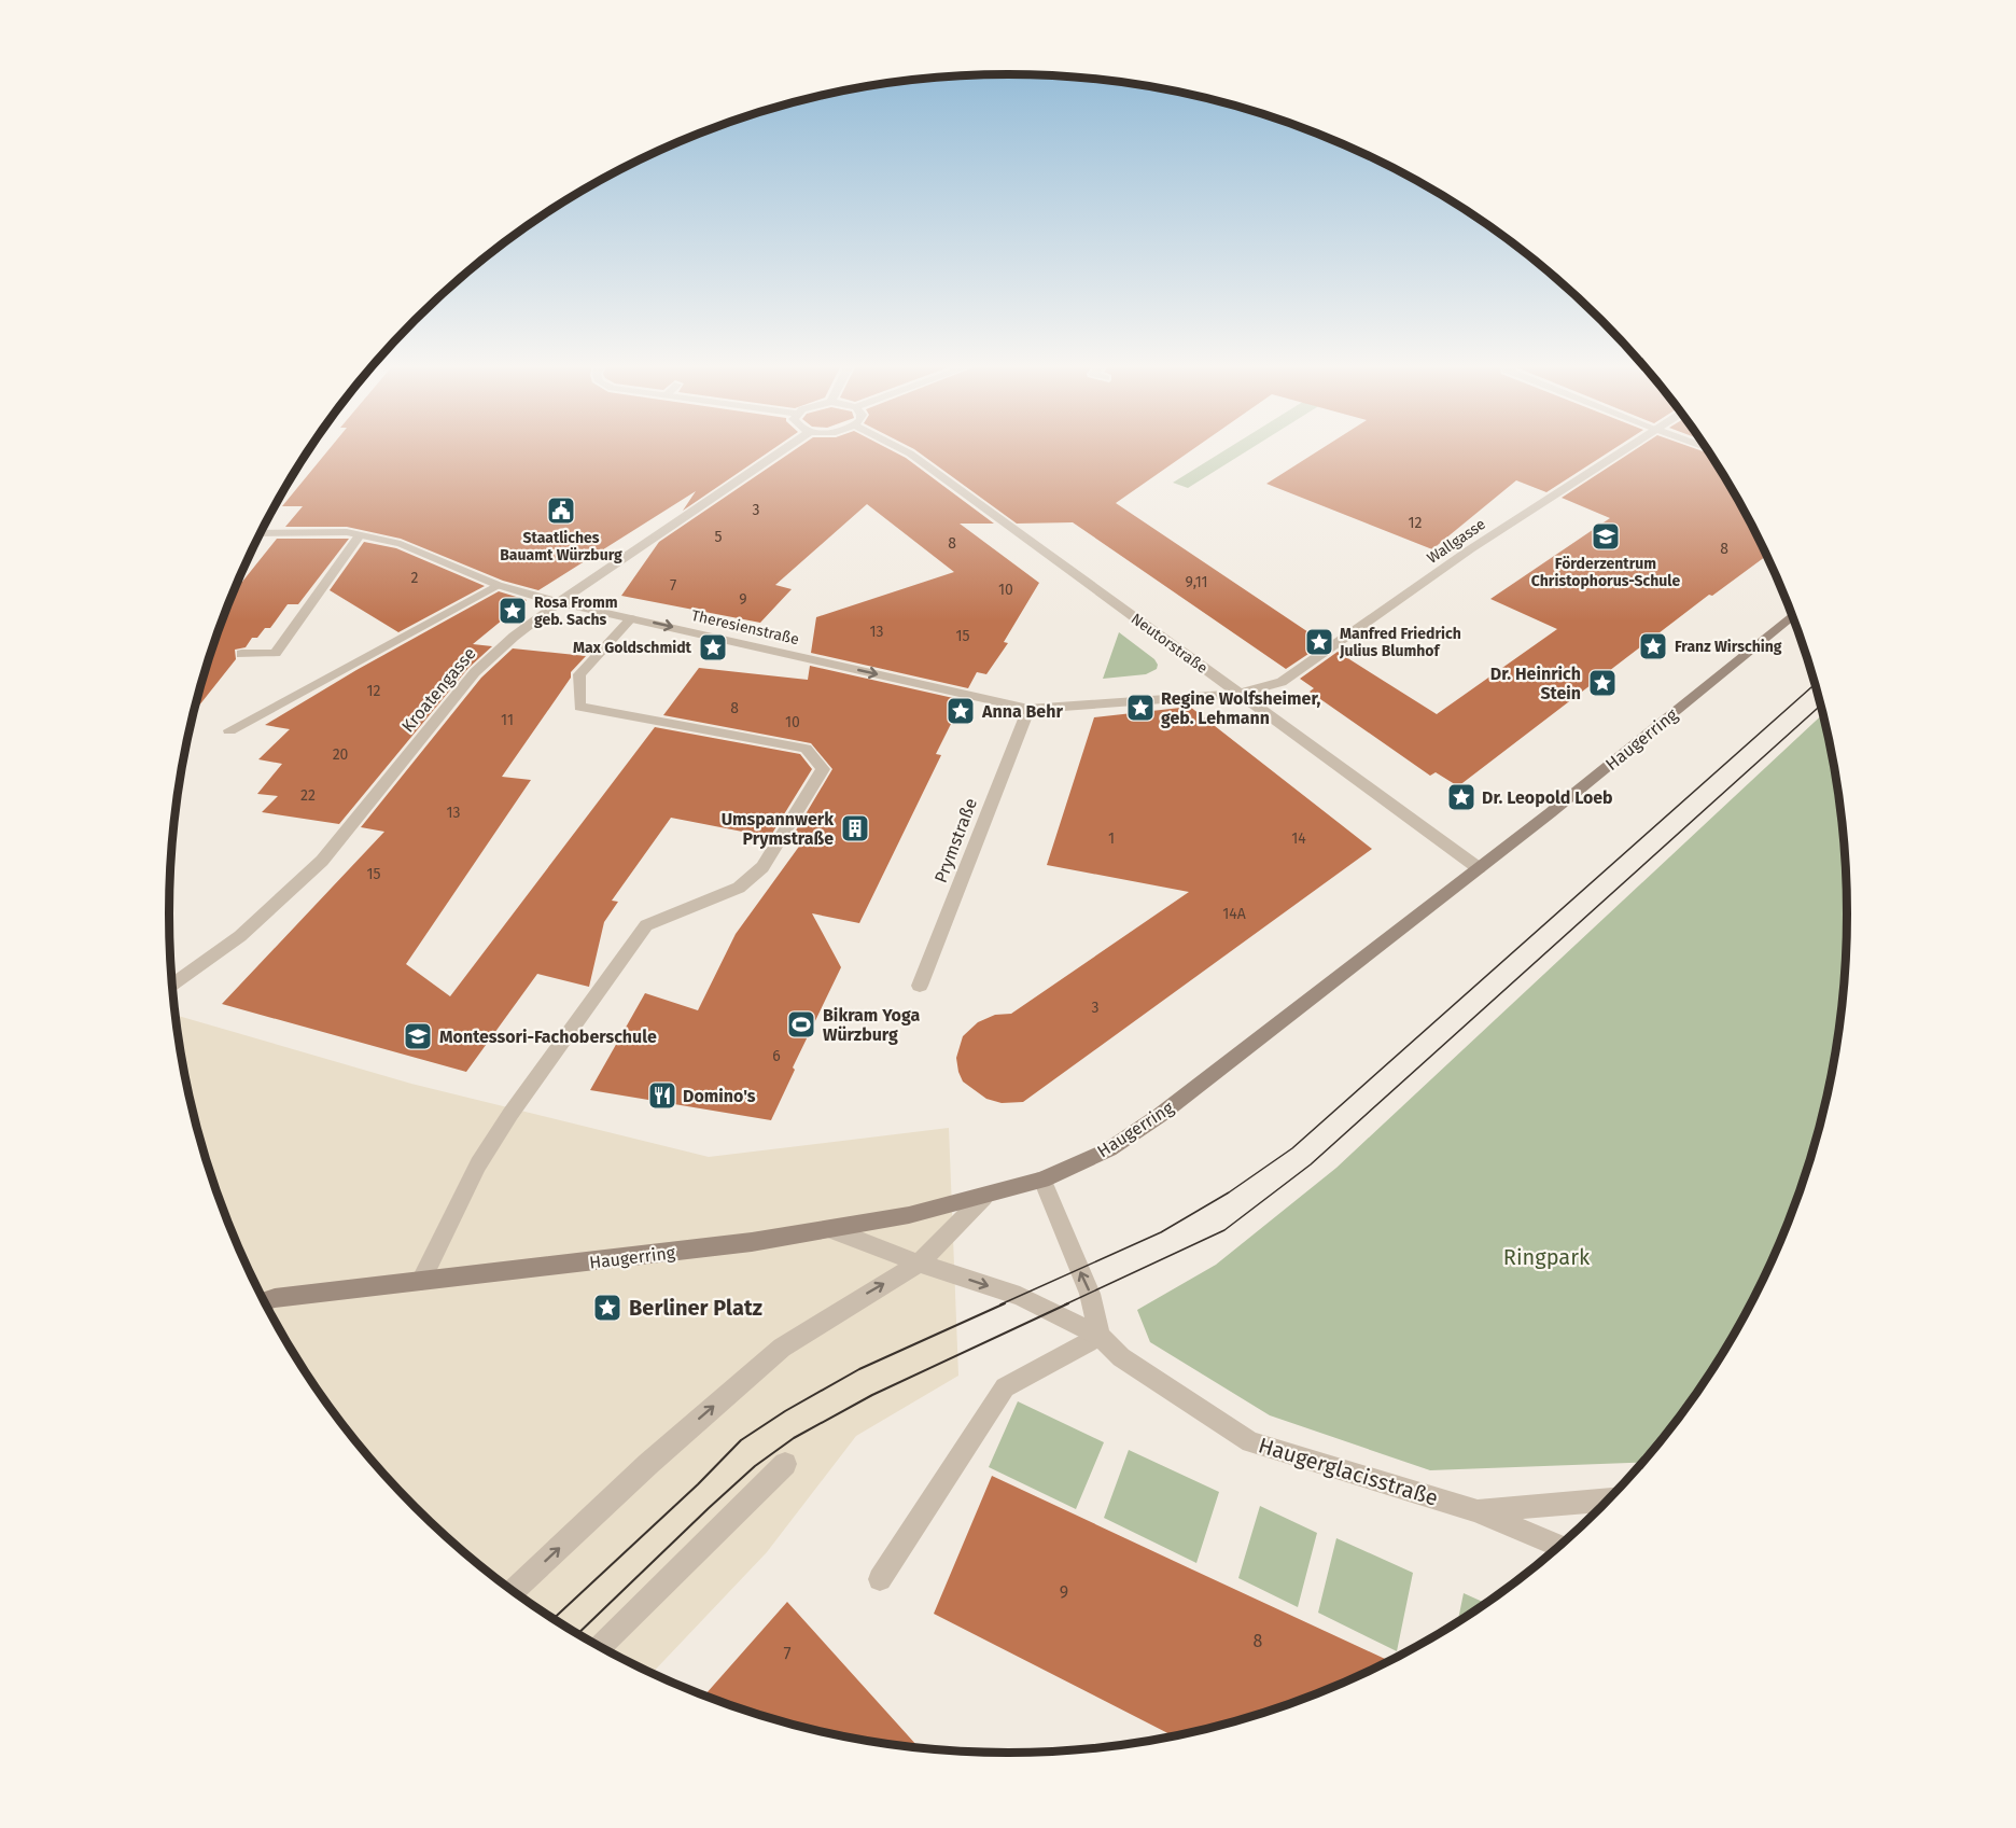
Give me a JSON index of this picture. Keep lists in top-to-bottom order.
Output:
{
  "streets": {
    "main road": ["Haugerring"],
    "street": [
      "Wallgasse",
      "Theresienstraße",
      "Neutorstraße",
      "Kroatengasse",
      "Prymstraße",
      "Haugerglacisstraße"
    ]
  },
  "crossings": [
    ["Wallgasse", "Theresienstraße"],
    ["Wallgasse", "Neutorstraße"],
    ["Theresienstraße", "Neutorstraße"],
    ["Theresienstraße", "Kroatengasse"],
    ["Theresienstraße", "Prymstraße"],
    ["Neutorstraße", "Haugerring"]
  ],
  "one_way": ["Theresienstraße"],
  "parks": ["Ringpark"],
  "places": {
    "public building": ["Staatliches Bauamt Würzburg"],
    "school or university": ["Förderzentrum Christophorus-Schule", "Montessori-Fachoberschule"],
    "place": [
      "Rosa Fromm geb. Sachs",
      "Manfred Friedrich Julius Blumhof",
      "Franz Wirsching",
      "Max Goldschmidt",
      "Dr. Heinrich Stein",
      "Regine Wolfsheimer, geb. Lehmann",
      "Anna Behr",
      "Dr. Leopold Loeb",
      "Berliner Platz"
    ],
    "building": ["Umspannwerk Prymstraße"],
    "sports": ["Bikram Yoga Würzburg"],
    "restaurant": ["Domino's"]
  },
  "house_numbers": [
    "3",
    "12",
    "5",
    "8",
    "8",
    "2",
    "9,11",
    "7",
    "10",
    "9",
    "13",
    "15",
    "12",
    "8",
    "11",
    "10",
    "20",
    "22",
    "13",
    "1",
    "14",
    "15",
    "14A",
    "3",
    "6",
    "9",
    "8",
    "7"
  ]
}
